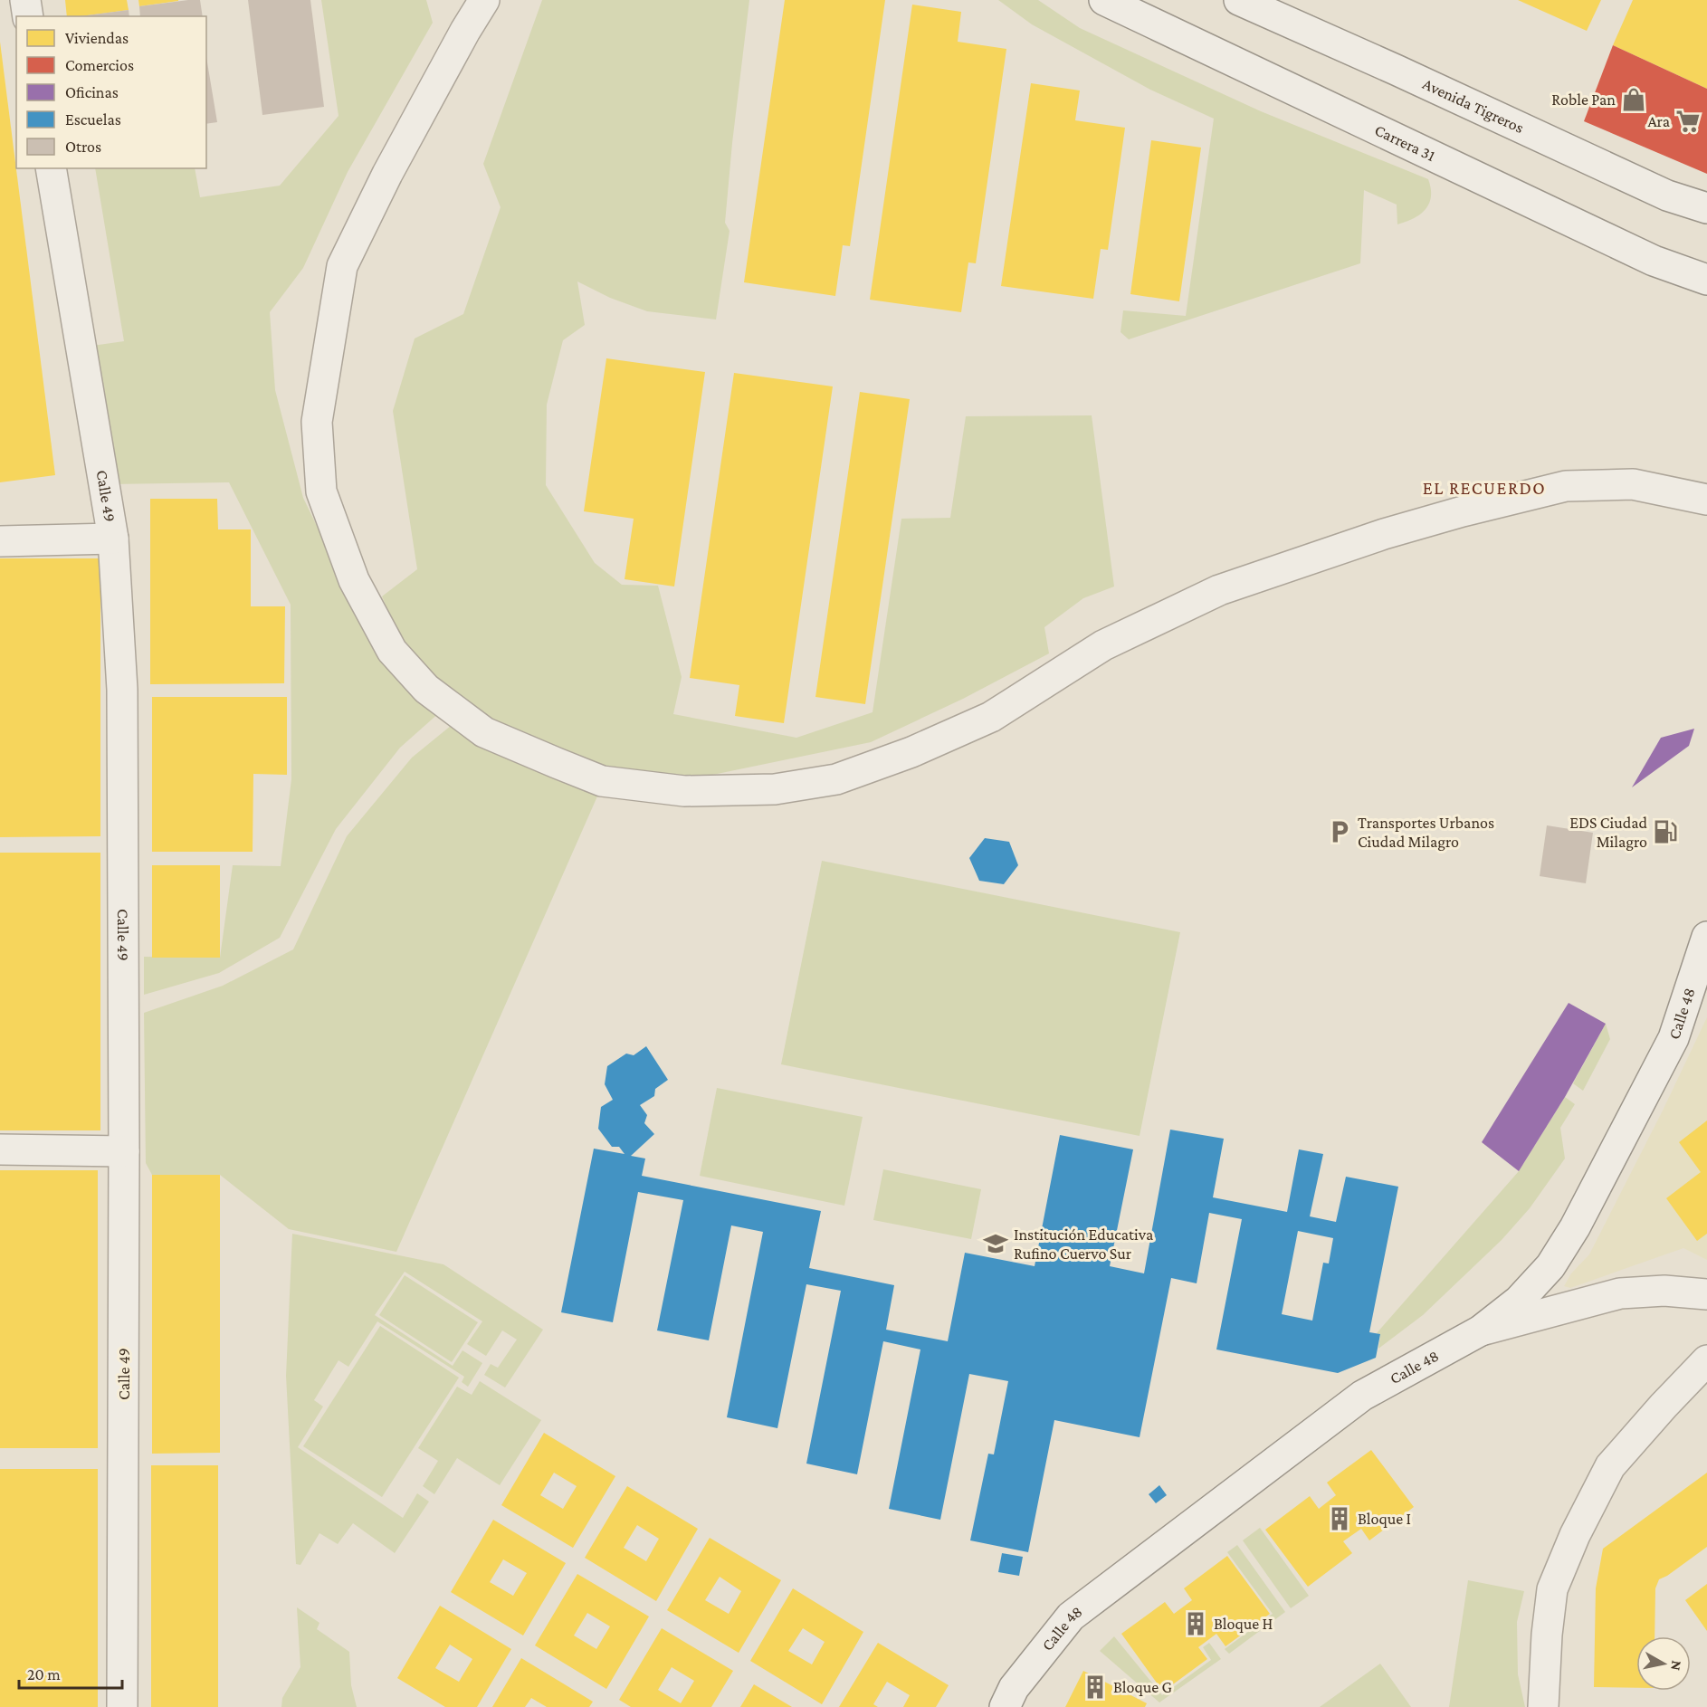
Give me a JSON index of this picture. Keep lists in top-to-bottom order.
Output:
{
  "streets": {
    "street": [
      "Avenida Tigreros",
      "Carrera 31",
      "Calle 49",
      "Calle 48"
    ]
  },
  "districts": ["EL RECUERDO"],
  "places": {
    "shop": ["Roble Pan"],
    "supermarket": ["Ara"],
    "parking": ["Transportes Urbanos Ciudad Milagro"],
    "fuel station": ["EDS Ciudad Milagro"],
    "school or university": ["Institución Educativa Rufino Cuervo Sur"],
    "building": ["Bloque I", "Bloque H", "Bloque G"]
  },
  "legend": [
    "Viviendas",
    "Comercios",
    "Oficinas",
    "Escuelas",
    "Otros"
  ],
  "scale_bar": "20 m",
  "north": "right"
}
